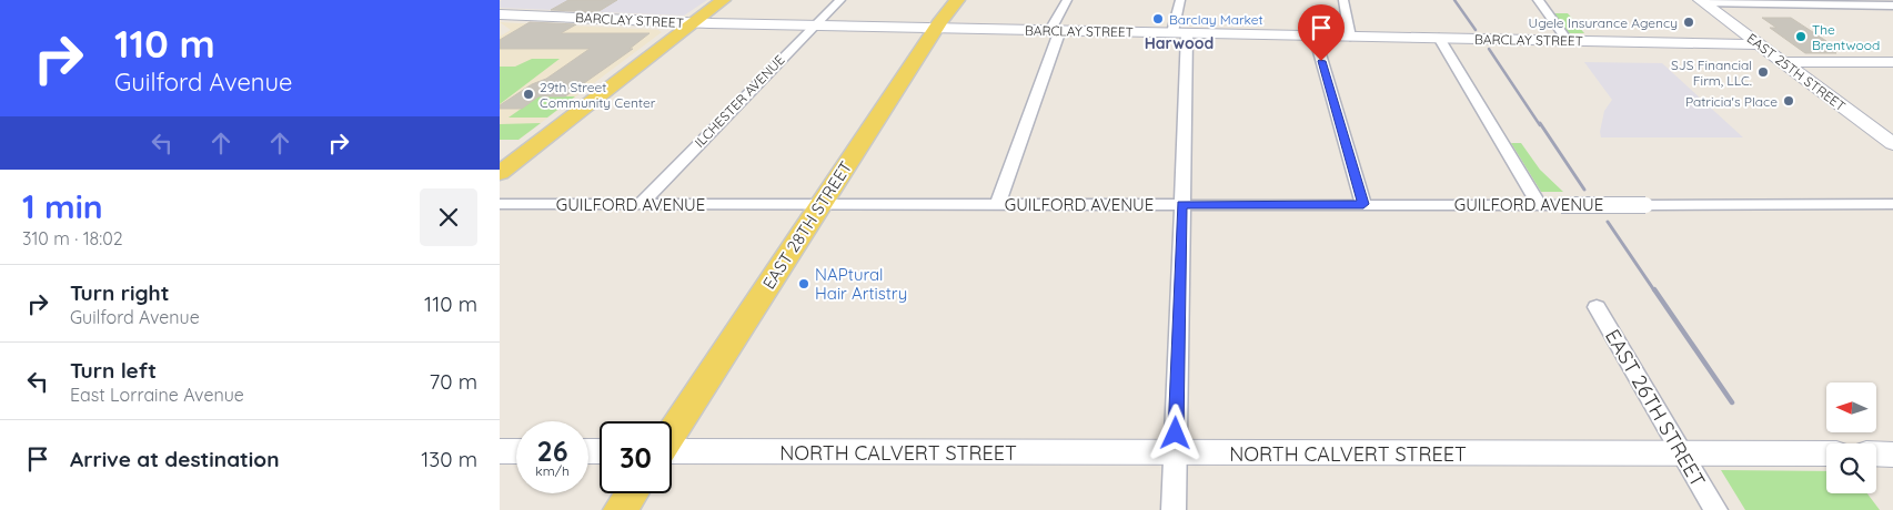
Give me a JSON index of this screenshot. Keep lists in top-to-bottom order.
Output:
{
  "streets": {
    "main road": ["EAST 28TH STREET"],
    "street": [
      "BARCLAY STREET",
      "EAST 25TH STREET",
      "ILCHESTER AVENUE",
      "GUILFORD AVENUE",
      "EAST 26TH STREET",
      "NORTH CALVERT STREET"
    ]
  },
  "crossings": [
    ["BARCLAY STREET", "EAST 25TH STREET"],
    ["BARCLAY STREET", "ILCHESTER AVENUE"],
    ["BARCLAY STREET", "EAST 28TH STREET"],
    ["ILCHESTER AVENUE", "GUILFORD AVENUE"],
    ["GUILFORD AVENUE", "EAST 28TH STREET"],
    ["EAST 26TH STREET", "NORTH CALVERT STREET"]
  ],
  "districts": ["Harwood"],
  "places": [
    "Barclay Market",
    "Ugele Insurance Agency",
    "The Brentwood",
    "SJS Financial Firm, LLC.",
    "29th Street Community Center",
    "Patricia's Place",
    "NAPtural Hair Artistry"
  ],
  "north": "left",
  "page": {
    "turn": ["110 m", "Guilford Avenue"],
    "heading": ["1 min", "310 m · 18:02"],
    "list": [
      {
        "name": "Turn right",
        "note": "Guilford Avenue",
        "value": "110 m"
      },
      {
        "name": "Turn left",
        "note": "East Lorraine Avenue",
        "value": "70 m"
      },
      {
        "name": "Arrive at destination",
        "value": "130 m"
      }
    ],
    "speed": "26 km/h",
    "limit": "30"
  }
}
